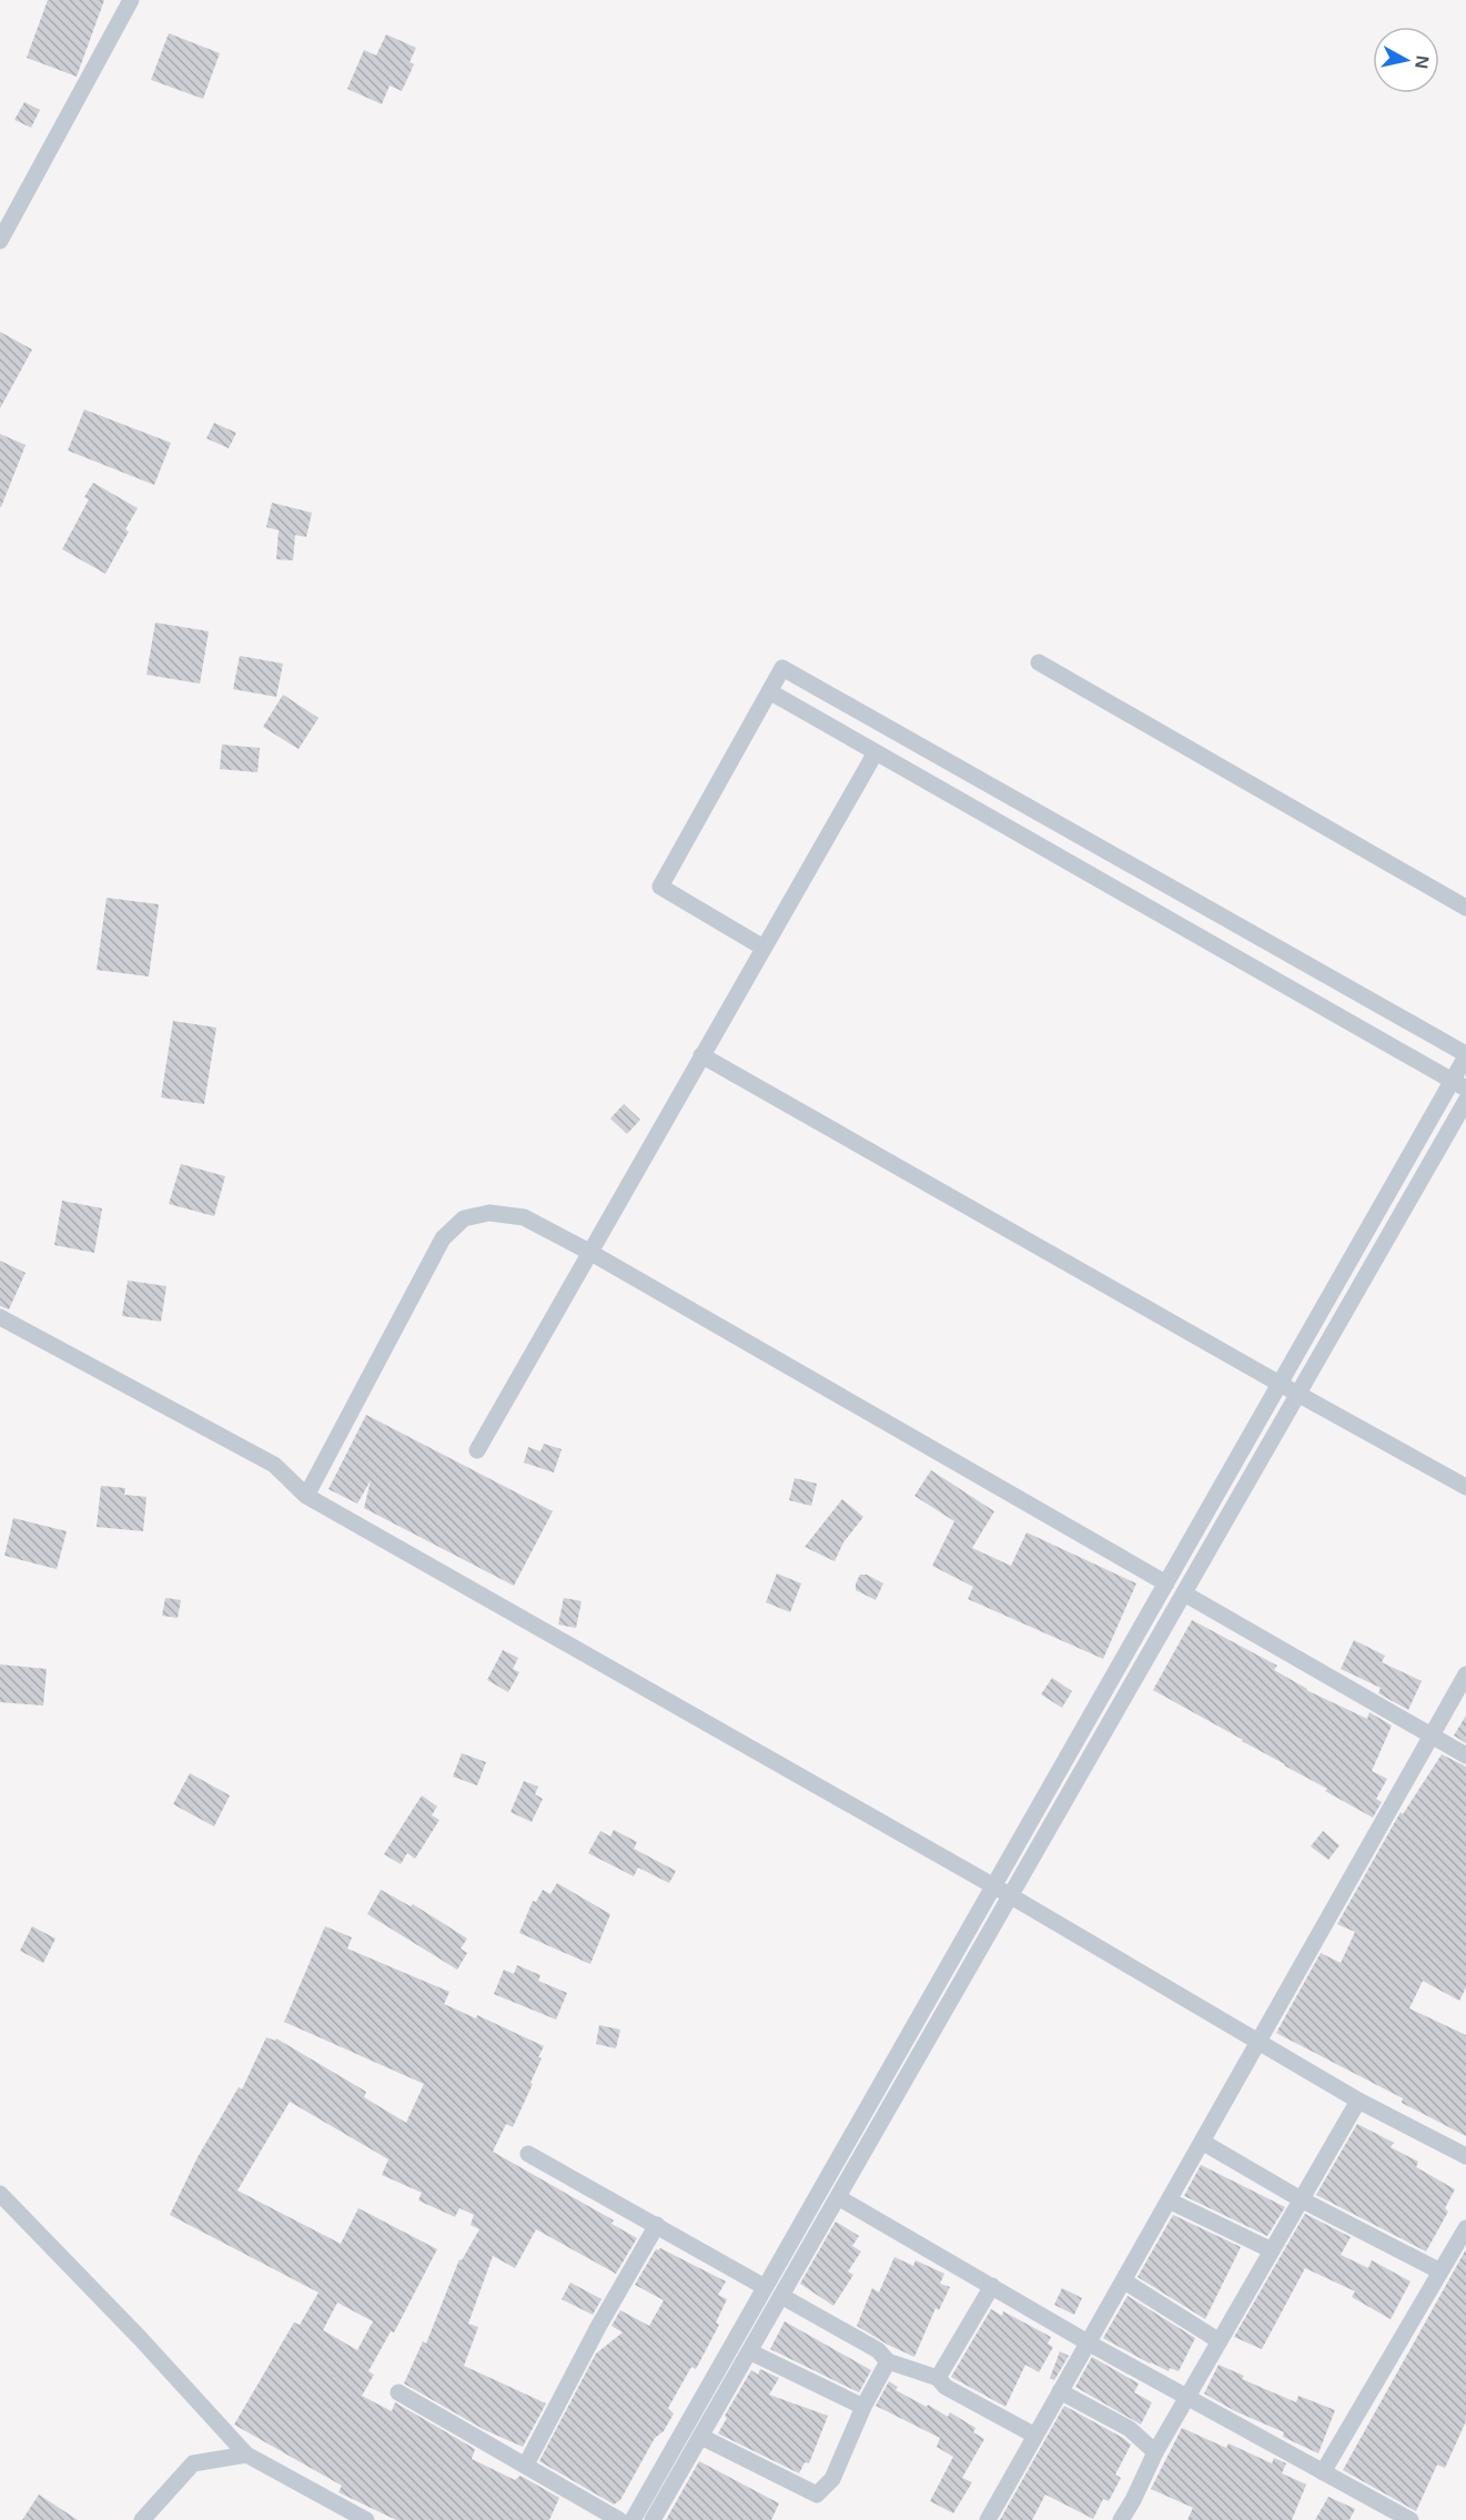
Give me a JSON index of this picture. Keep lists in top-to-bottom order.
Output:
{
  "north": "right"
}
